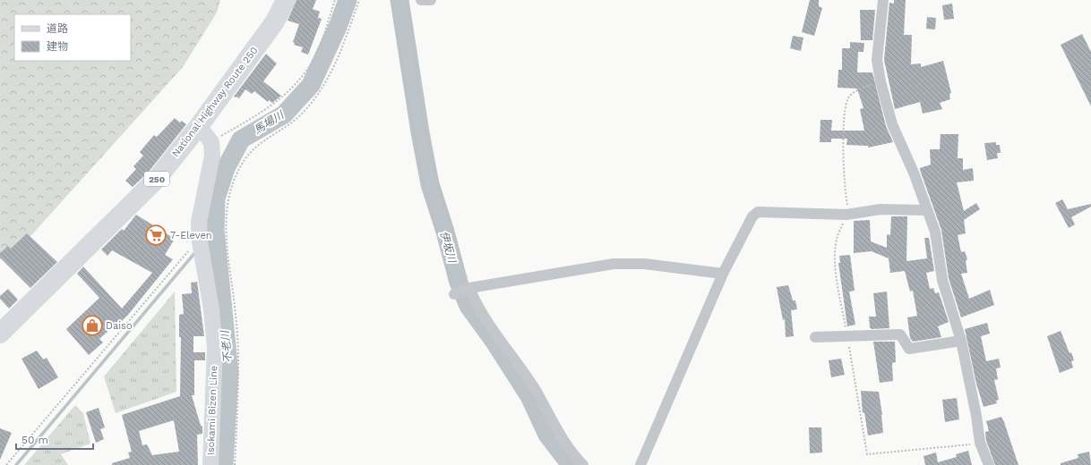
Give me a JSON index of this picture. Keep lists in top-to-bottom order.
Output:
{
  "streets": {
    "highway": ["National Highway Route 250", "250"],
    "main road": ["Isokami Bizen Line"]
  },
  "water": ["馬場川", "伊坂川", "不老川"],
  "places": {
    "supermarket": ["7-Eleven"],
    "shop": ["Daiso"]
  },
  "legend": ["道路", "建物"],
  "scale_bar": "50 m"
}
